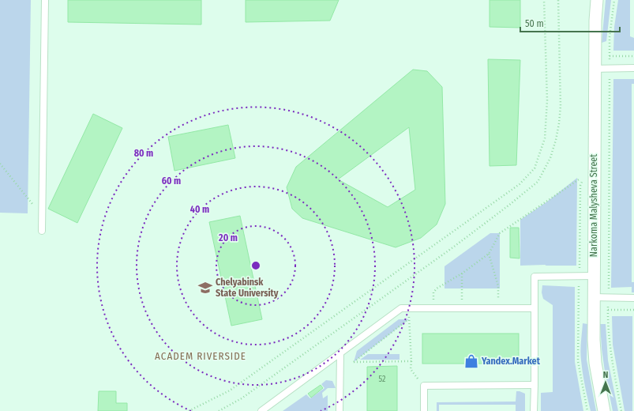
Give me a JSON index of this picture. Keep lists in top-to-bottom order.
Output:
{
  "streets": {
    "street": ["Narkoma Malysheva Street"]
  },
  "districts": ["ACADEM RIVERSIDE"],
  "places": {
    "school or university": ["Chelyabinsk State University"],
    "shop": ["Yandex.Market"]
  },
  "house_numbers": ["52"],
  "scale_bar": "50 m",
  "north": "top",
  "rings": [
    "80 m",
    "60 m",
    "40 m",
    "20 m"
  ]
}
